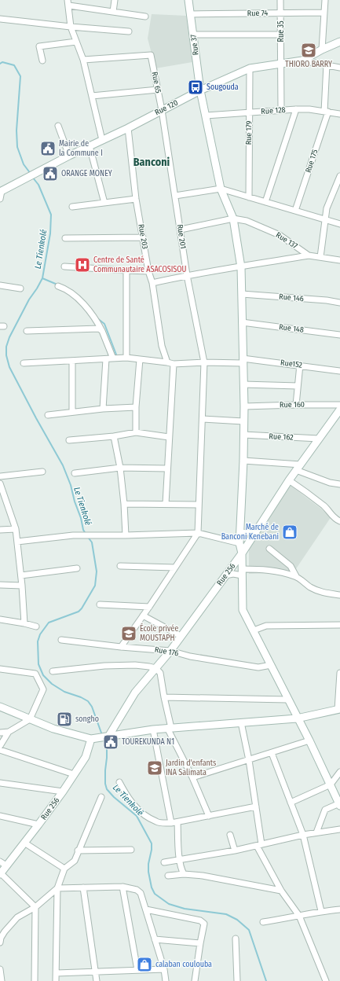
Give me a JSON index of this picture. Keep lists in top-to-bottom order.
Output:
{
  "streets": {
    "main road": ["Rue 37", "Rue 120", "Rue 256"],
    "street": [
      "Rue 74",
      "Rue 35",
      "Rue 65",
      "Rue 128",
      "Rue 179",
      "Rue 175",
      "Rue 203",
      "Rue 201",
      "Rue 137",
      "Rue 146",
      "Rue 148",
      "Rue152",
      "Rue 160",
      "Rue 162",
      "Rue 176"
    ]
  },
  "crossings": [
    ["Rue 74", "Rue 35"],
    ["Rue 74", "Rue 37"],
    ["Rue 35", "Rue 120"],
    ["Rue 35", "Rue 128"],
    ["Rue 37", "Rue 120"],
    ["Rue 37", "Rue 128"],
    ["Rue 37", "Rue 137"],
    ["Rue 37", "Rue 146"],
    ["Rue 37", "Rue 148"],
    ["Rue 37", "Rue152"],
    ["Rue 37", "Rue 160"],
    ["Rue 37", "Rue 162"],
    ["Rue 37", "Rue 256"],
    ["Rue 37", "Rue 176"],
    ["Rue 65", "Rue 120"],
    ["Rue 65", "Rue 201"],
    ["Rue 120", "Rue 179"],
    ["Rue 120", "Rue 203"],
    ["Rue 120", "Rue 201"],
    ["Rue 128", "Rue 179"],
    ["Rue 128", "Rue 175"],
    ["Rue 203", "Rue152"],
    ["Rue 201", "Rue152"],
    ["Rue 162", "Rue 256"],
    ["Rue 256", "Rue 176"]
  ],
  "districts": ["Banconi"],
  "water": ["Le Tienkolé"],
  "places": {
    "school or university": ["THIORO BARRY", "École privée MOUSTAPH", "Jardin d'enfants INA Salimata"],
    "bus stop": ["Sougouda"],
    "public building": ["Mairie de la Commune I", "ORANGE MONEY", "TOUREKUNDA N1"],
    "hospital": ["Centre de Santé Communautaire ASACOSISOU"],
    "shop": ["Marché de Banconi Kenebani", "calaban coulouba"],
    "fuel station": ["songho"]
  }
}
